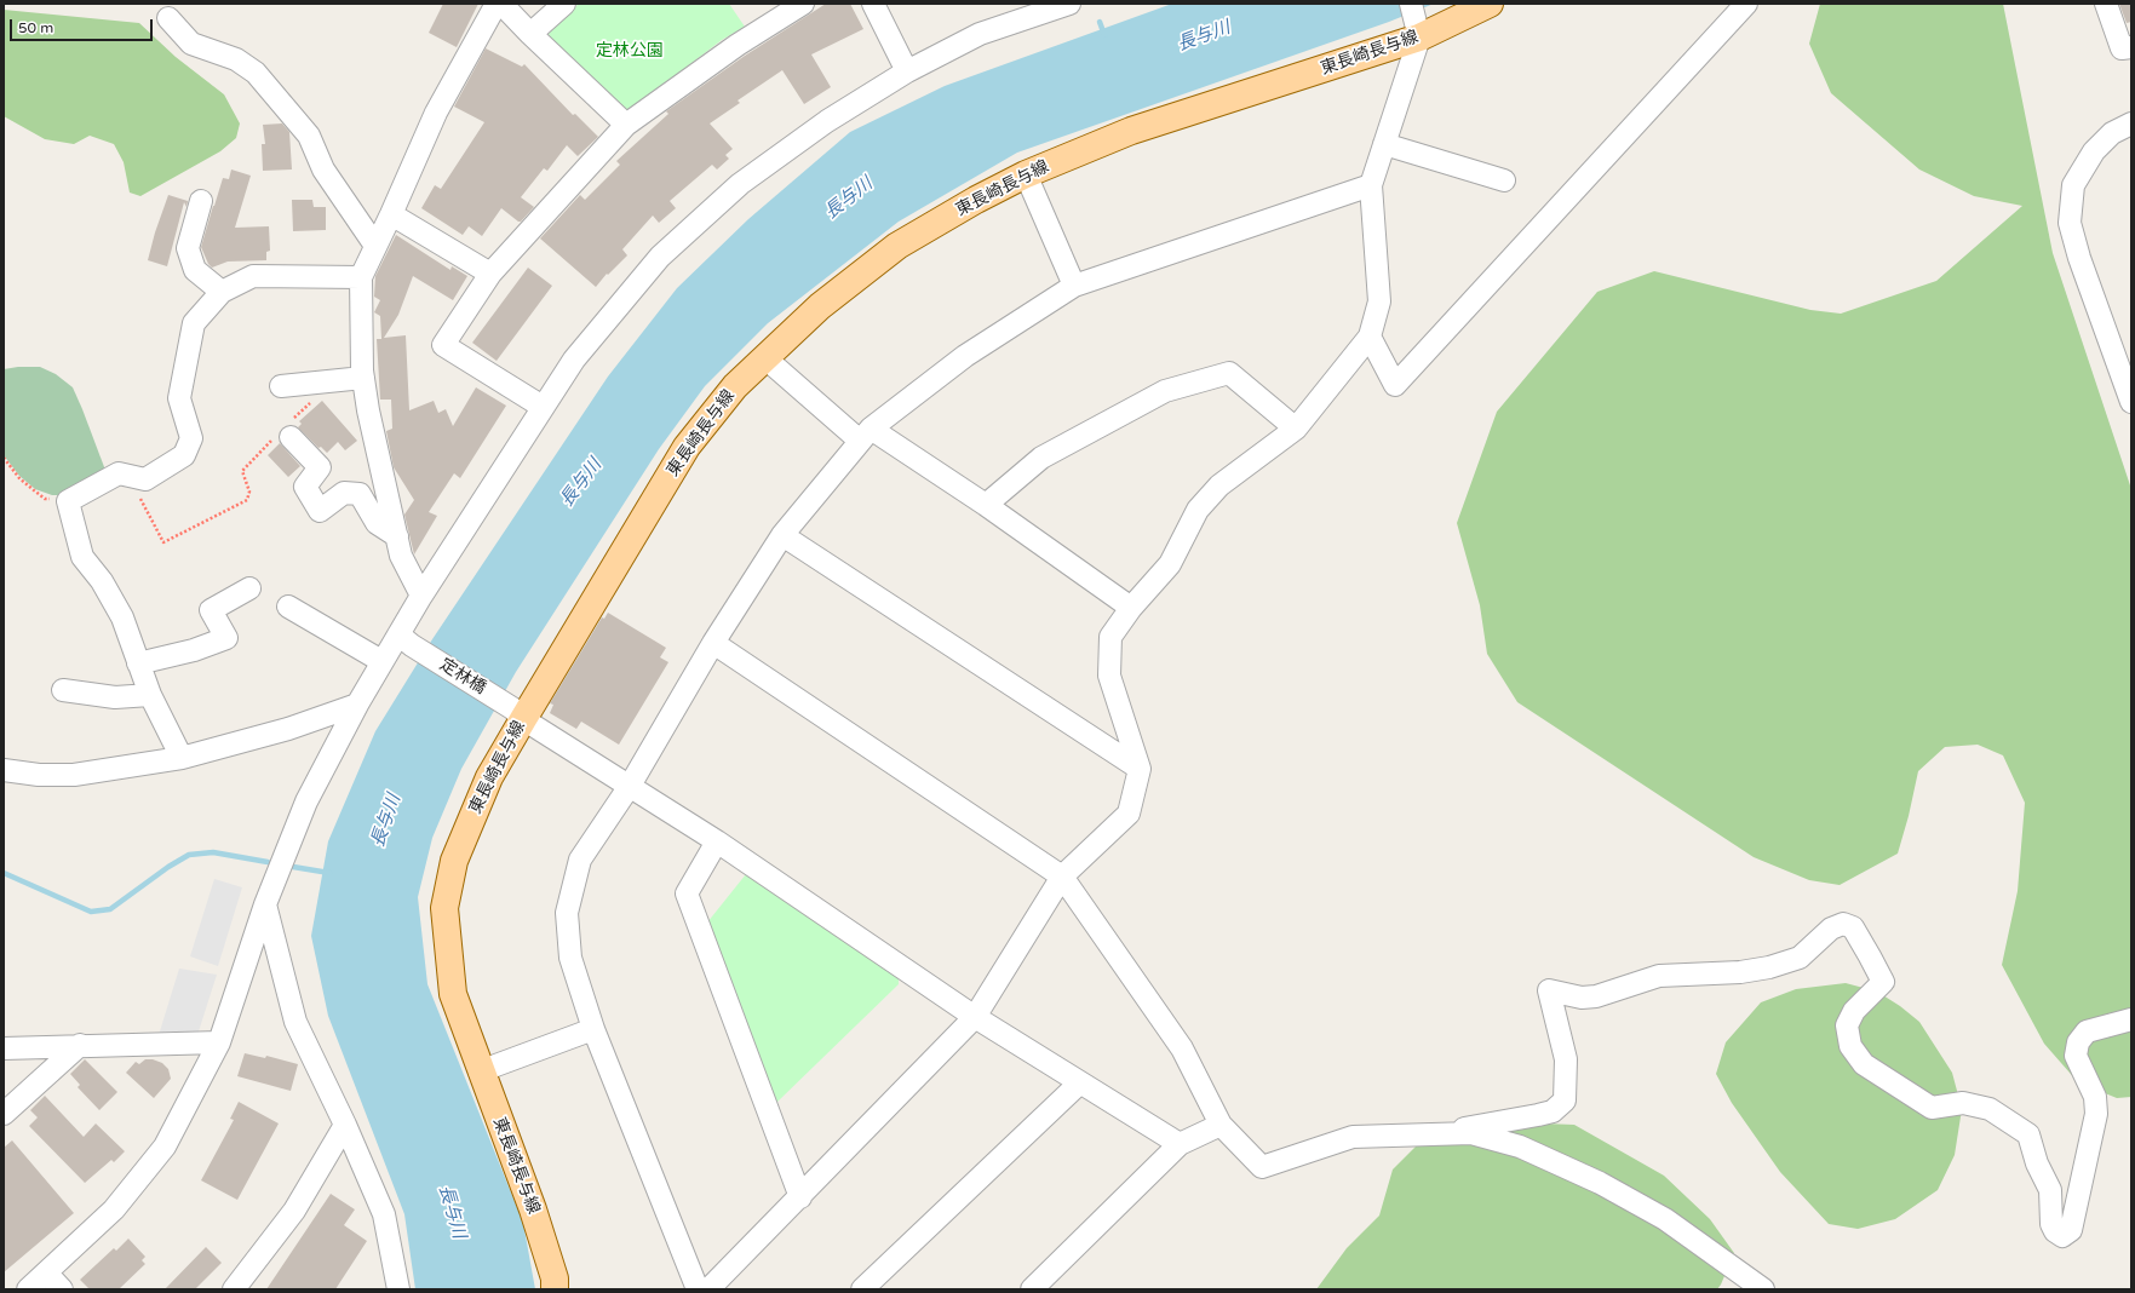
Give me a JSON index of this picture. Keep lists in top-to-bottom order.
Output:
{
  "streets": {
    "main road": ["東長崎長与線"],
    "street": ["定林橋"]
  },
  "crossings": [
    ["東長崎長与線", "定林橋"]
  ],
  "water": ["長与川"],
  "parks": ["定林公園"],
  "scale_bar": "50 m"
}
